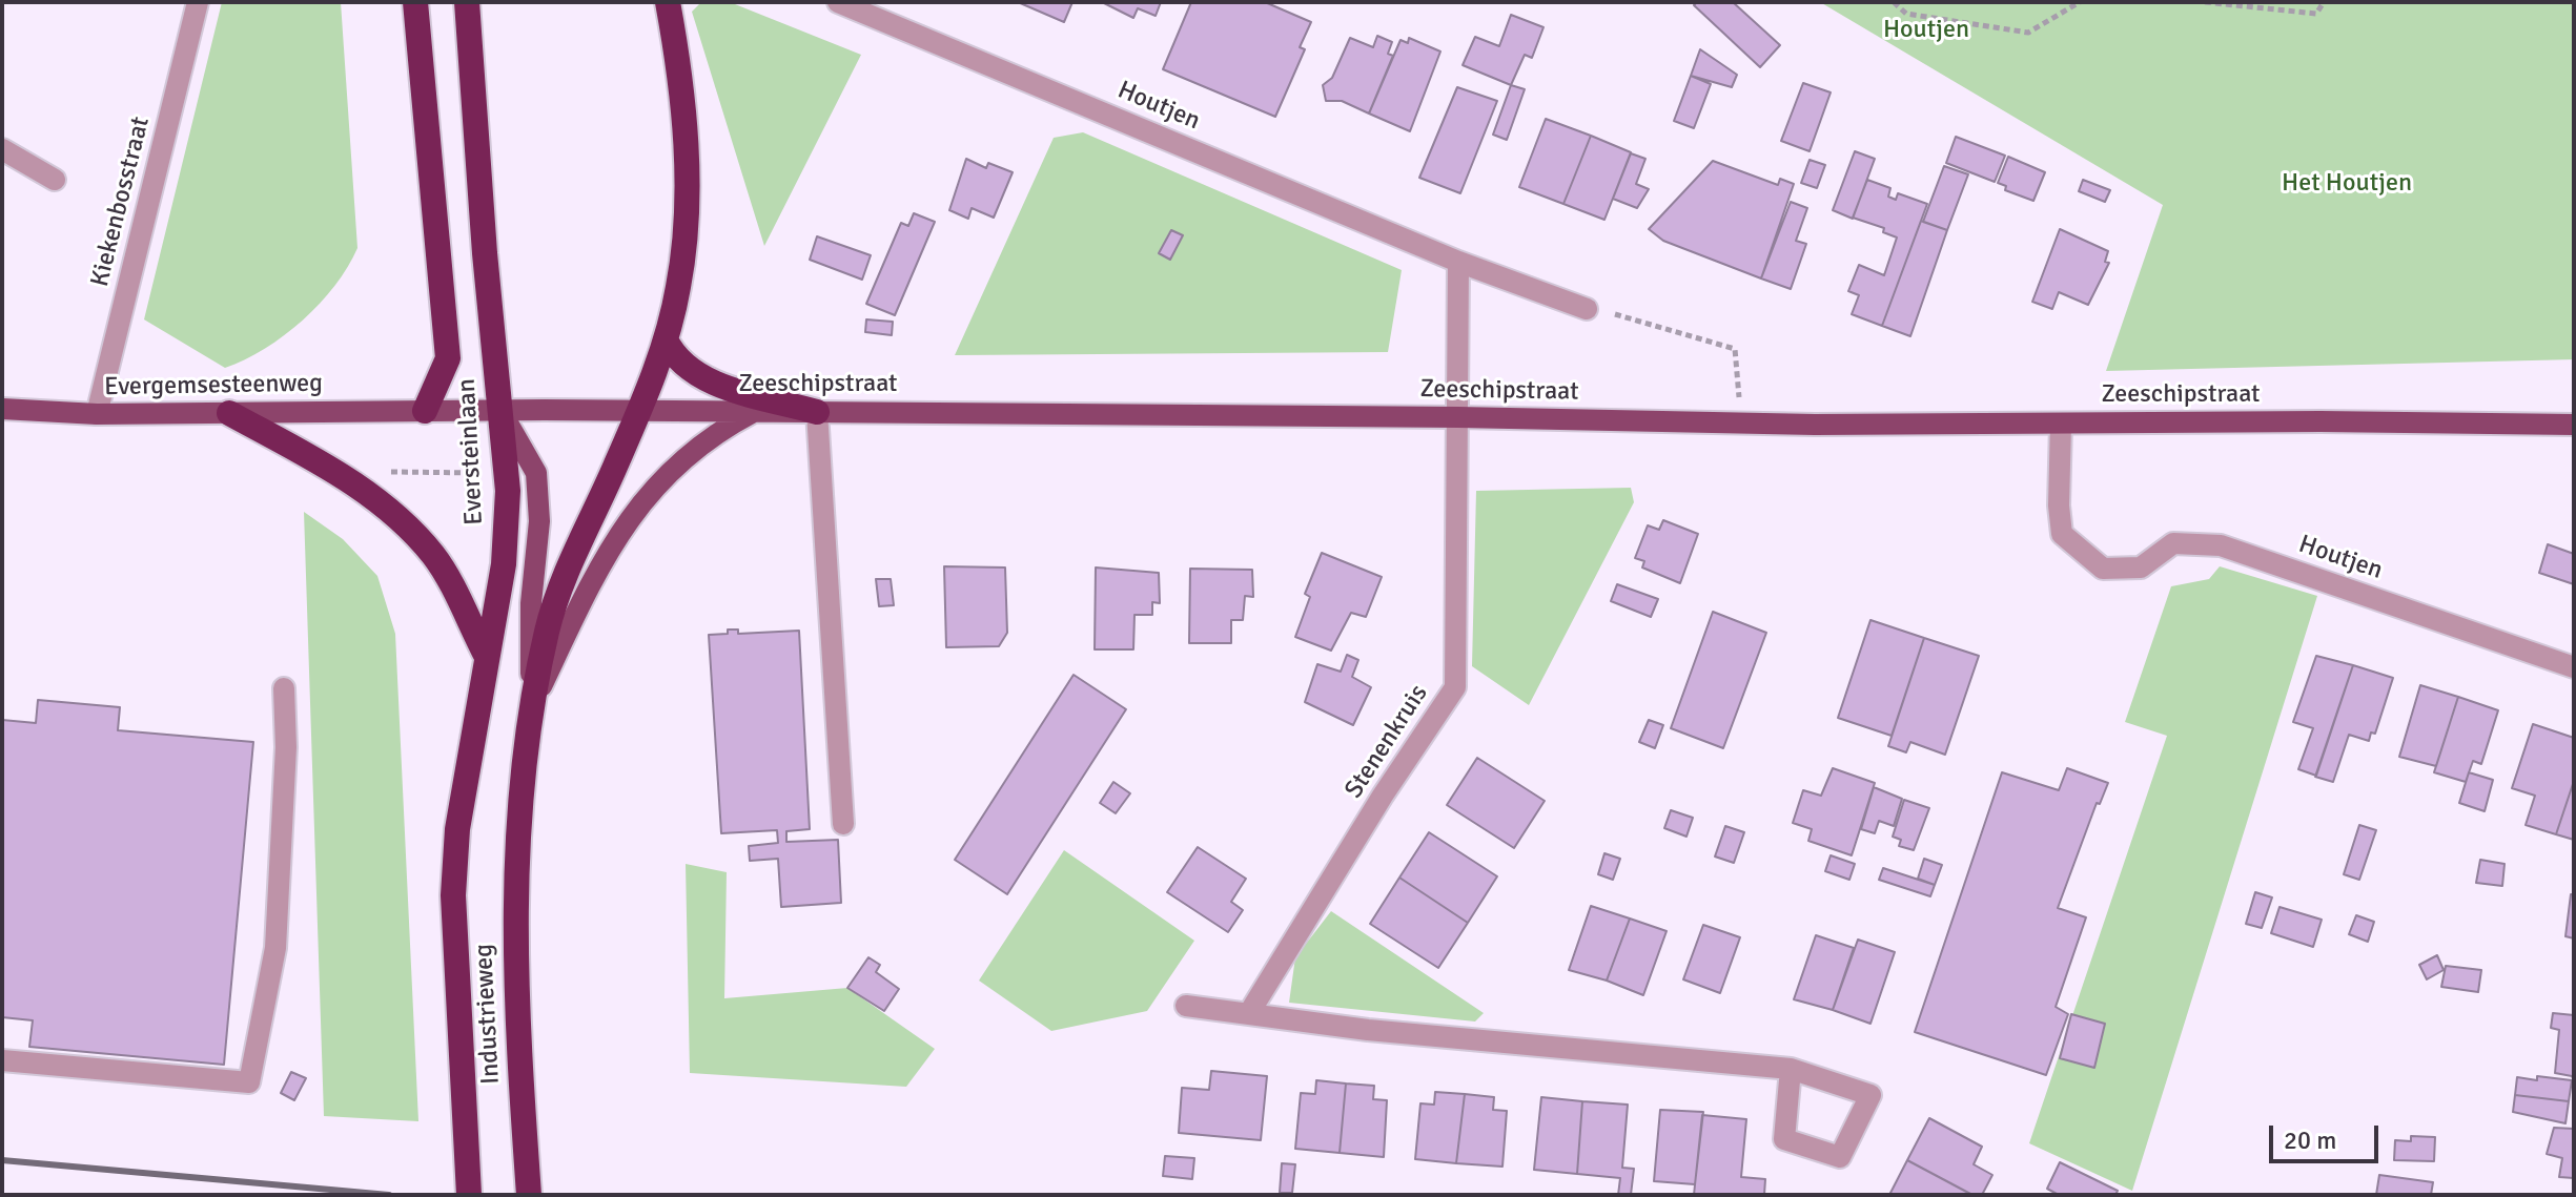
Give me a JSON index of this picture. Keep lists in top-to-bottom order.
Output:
{
  "streets": {
    "highway": ["Eversteinlaan", "Industrieweg"],
    "main road": ["Zeeschipstraat", "Evergemsesteenweg"],
    "street": ["Houtjen", "Kiekenbosstraat", "Stenenkruis"]
  },
  "crossings": [
    ["Houtjen", "Zeeschipstraat"],
    ["Kiekenbosstraat", "Evergemsesteenweg"],
    ["Zeeschipstraat", "Evergemsesteenweg"],
    ["Zeeschipstraat", "Eversteinlaan"],
    ["Zeeschipstraat", "Stenenkruis"],
    ["Zeeschipstraat", "Industrieweg"],
    ["Eversteinlaan", "Industrieweg"]
  ],
  "parks": ["Houtjen", "Het Houtjen"],
  "scale_bar": "20 m"
}
